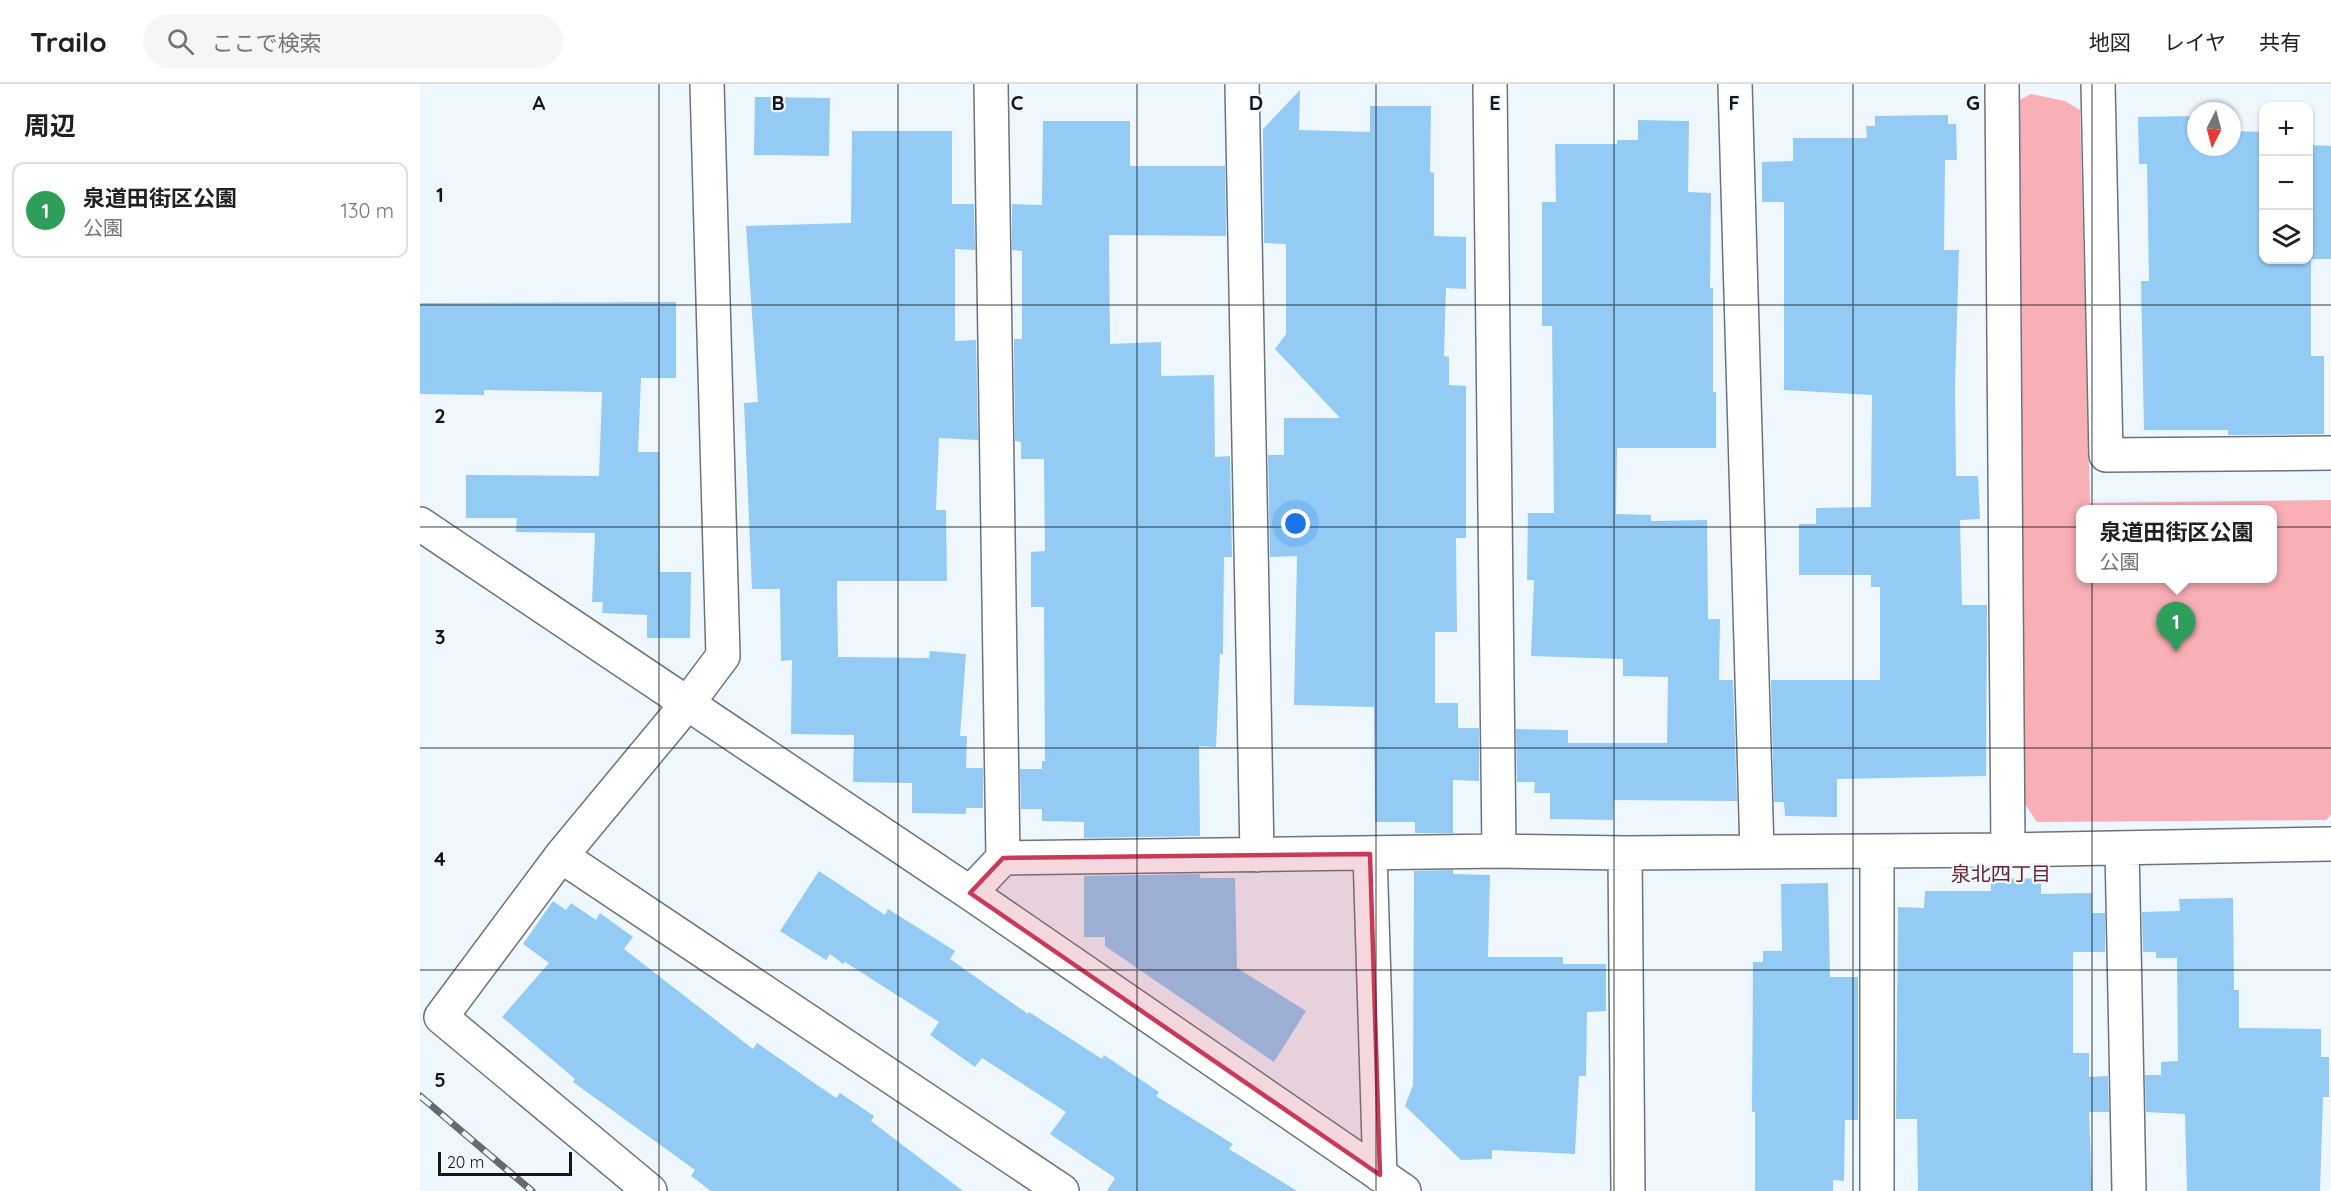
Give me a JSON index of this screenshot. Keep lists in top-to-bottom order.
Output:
{
  "districts": ["泉北四丁目"],
  "scale_bar": "20 m",
  "north": "bottom",
  "page": {
    "header": "Trailo",
    "search": "ここで検索",
    "nav": ["地図", "レイヤ", "共有"],
    "heading": "周辺",
    "map_buttons": ["+", "−"],
    "list": [
      {
        "mark": "1",
        "name": "泉道田街区公園",
        "note": "公園",
        "value": "130 m"
      }
    ],
    "popup": ["泉道田街区公園", "公園"],
    "pins": "1",
    "scale": "20 m"
  },
  "grid": {
    "columns": [
      "A",
      "B",
      "C",
      "D",
      "E",
      "F",
      "G"
    ],
    "rows": [
      "1",
      "2",
      "3",
      "4",
      "5"
    ]
  }
}
